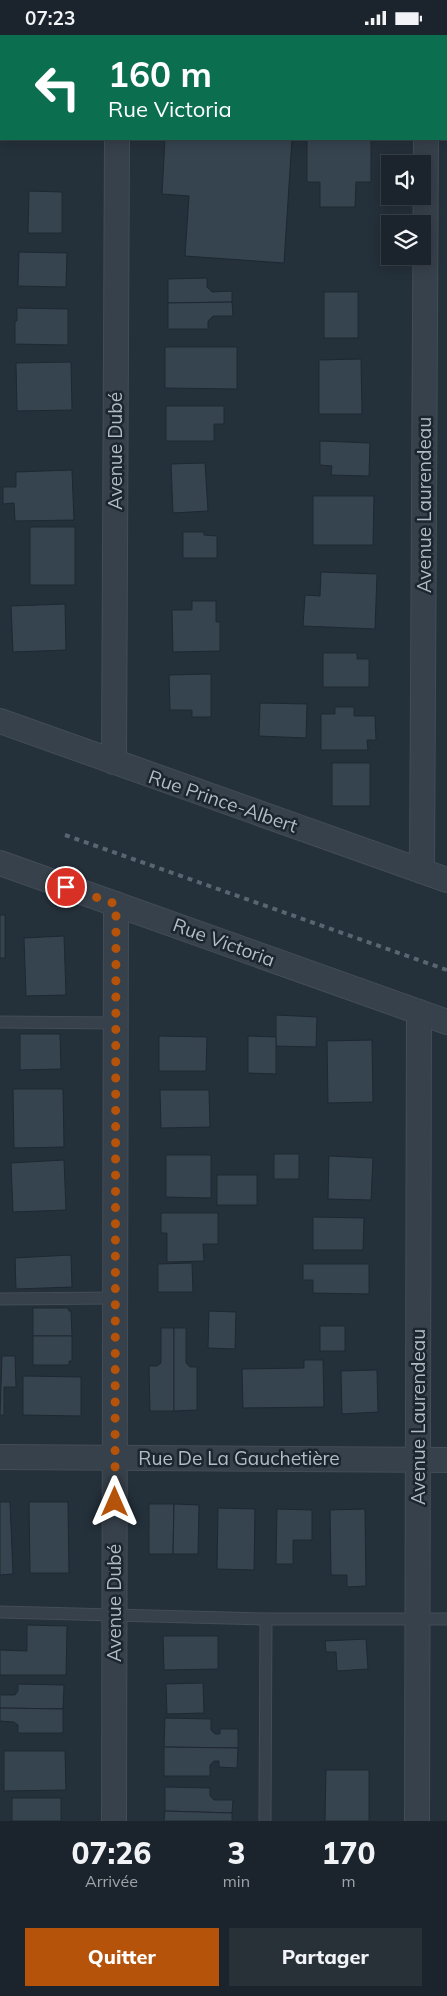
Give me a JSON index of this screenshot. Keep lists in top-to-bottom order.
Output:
{
  "streets": {
    "street": [
      "Avenue Dubé",
      "Avenue Laurendeau",
      "Rue Prince-Albert",
      "Rue Victoria",
      "Rue De La Gauchetière"
    ]
  },
  "crossings": [
    ["Avenue Dubé", "Rue Prince-Albert"],
    ["Avenue Dubé", "Rue Victoria"],
    ["Avenue Dubé", "Rue De La Gauchetière"],
    ["Avenue Laurendeau", "Rue Prince-Albert"],
    ["Avenue Laurendeau", "Rue Victoria"],
    ["Avenue Laurendeau", "Rue De La Gauchetière"]
  ],
  "page": {
    "status": "07:23",
    "turn": ["160 m", "Rue Victoria"],
    "eta": [
      "07:26",
      "Arrivée",
      "3",
      "min",
      "170",
      "m"
    ],
    "buttons": ["Quitter", "Partager"]
  }
}
